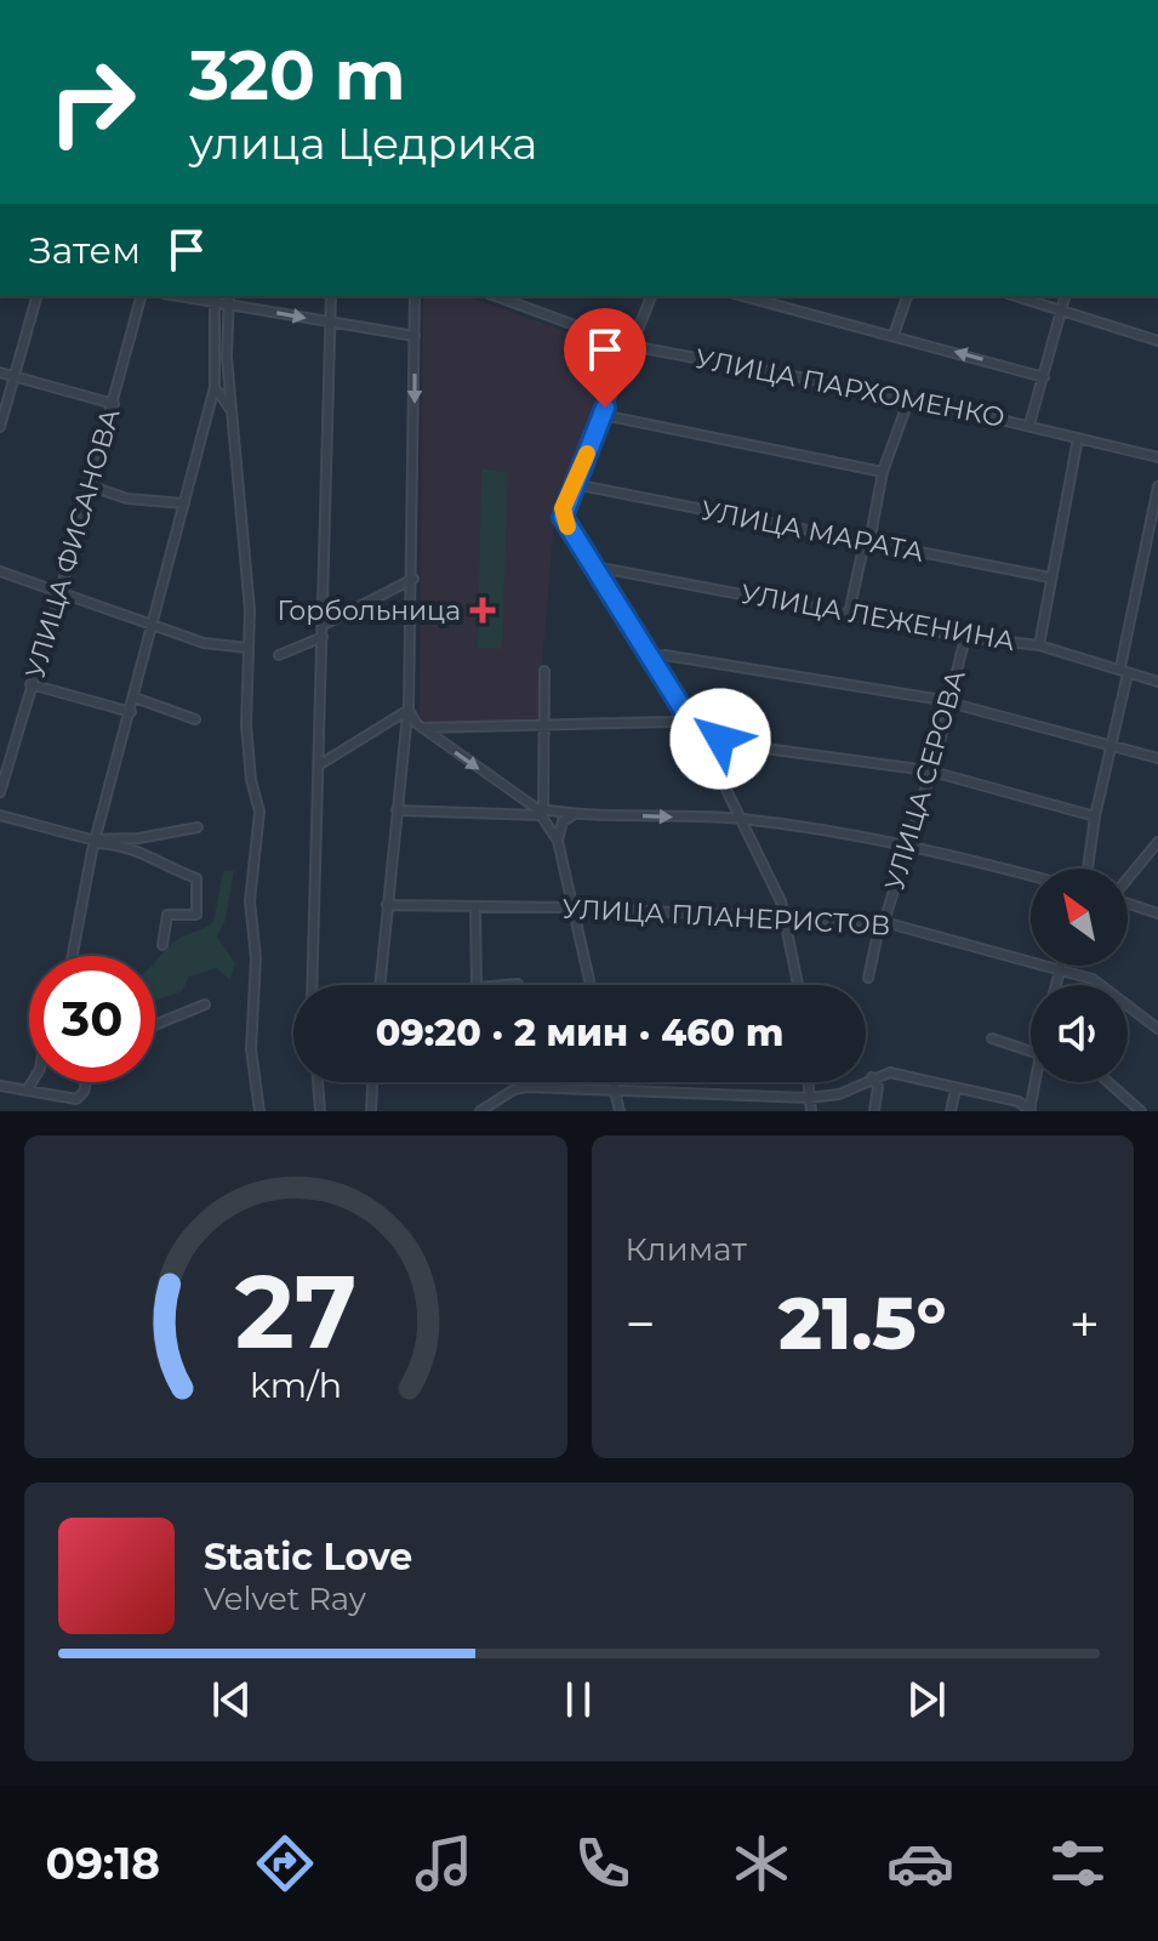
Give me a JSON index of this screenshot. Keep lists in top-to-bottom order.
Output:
{
  "streets": {
    "street": [
      "УЛИЦА ПАРХОМЕНКО",
      "УЛИЦА МАРАТА",
      "УЛИЦА ФИСАНОВА",
      "УЛИЦА ЛЕЖЕНИНА",
      "УЛИЦА СЕРОВА",
      "УЛИЦА ПЛАНЕРИСТОВ"
    ]
  },
  "crossings": [
    ["УЛИЦА ЛЕЖЕНИНА", "УЛИЦА СЕРОВА"],
    ["УЛИЦА СЕРОВА", "УЛИЦА ПЛАНЕРИСТОВ"]
  ],
  "places": {
    "health": ["Горбольница"]
  },
  "north": "top left",
  "page": {
    "turn": ["320 m", "улица Цедрика"],
    "then": "Затем",
    "limit": "30",
    "trip": "09:20 · 2 мин · 460 m",
    "tile": "Климат",
    "heat": ["−", "21.5°", "+"],
    "song": ["Static Love", "Velvet Ray"],
    "tabs": "09:18",
    "gauge": ["27", "km/h"]
  }
}
